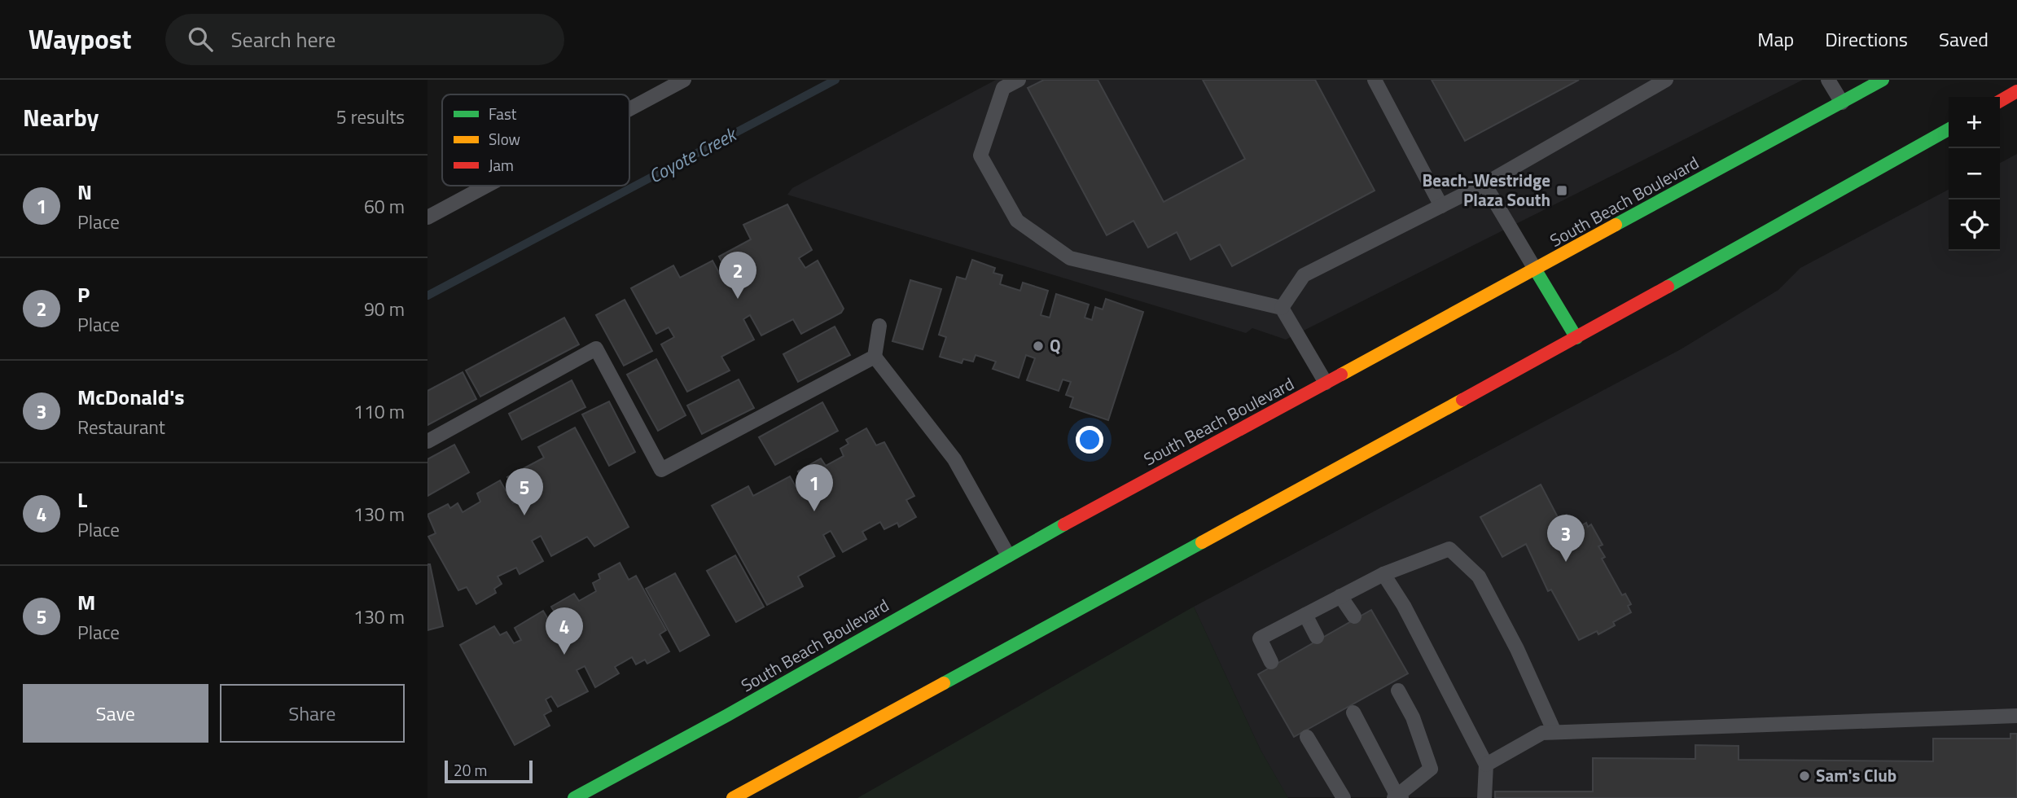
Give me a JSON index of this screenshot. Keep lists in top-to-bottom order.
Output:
{
  "streets": {
    "main road": ["South Beach Boulevard"]
  },
  "water": ["Coyote Creek"],
  "places": {
    "transit": ["Beach-Westridge Plaza South"],
    "other": ["Q", "Sam's Club"]
  },
  "legend": ["Fast", "Slow", "Jam"],
  "scale_bar": "20 m",
  "page": {
    "header": "Waypost",
    "search": "Search here",
    "nav": ["Map", "Directions", "Saved"],
    "heading": ["Nearby", "5 results"],
    "map_buttons": ["+", "−"],
    "list": [
      {
        "mark": "1",
        "name": "N",
        "note": "Place",
        "value": "60 m"
      },
      {
        "mark": "2",
        "name": "P",
        "note": "Place",
        "value": "90 m"
      },
      {
        "mark": "3",
        "name": "McDonald's",
        "note": "Restaurant",
        "value": "110 m"
      },
      {
        "mark": "4",
        "name": "L",
        "note": "Place",
        "value": "130 m"
      },
      {
        "mark": "5",
        "name": "M",
        "note": "Place",
        "value": "130 m"
      }
    ],
    "pins": [
      "2",
      "1",
      "5",
      "3",
      "4"
    ],
    "buttons": ["Save", "Share"],
    "scale": "20 m"
  }
}
